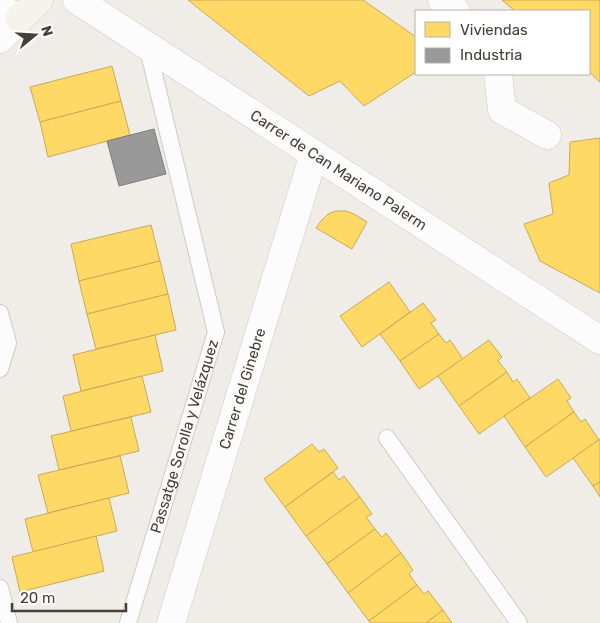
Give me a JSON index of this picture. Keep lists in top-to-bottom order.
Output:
{
  "streets": {
    "street": ["Carrer de Can Mariano Palerm", "Carrer del Ginebre"],
    "lane": ["Passatge Sorolla y Velázquez"]
  },
  "crossings": [
    ["Carrer de Can Mariano Palerm", "Carrer del Ginebre"],
    ["Carrer de Can Mariano Palerm", "Passatge Sorolla y Velázquez"]
  ],
  "legend": ["Viviendas", "Industria"],
  "scale_bar": "20 m",
  "north": "right"
}
